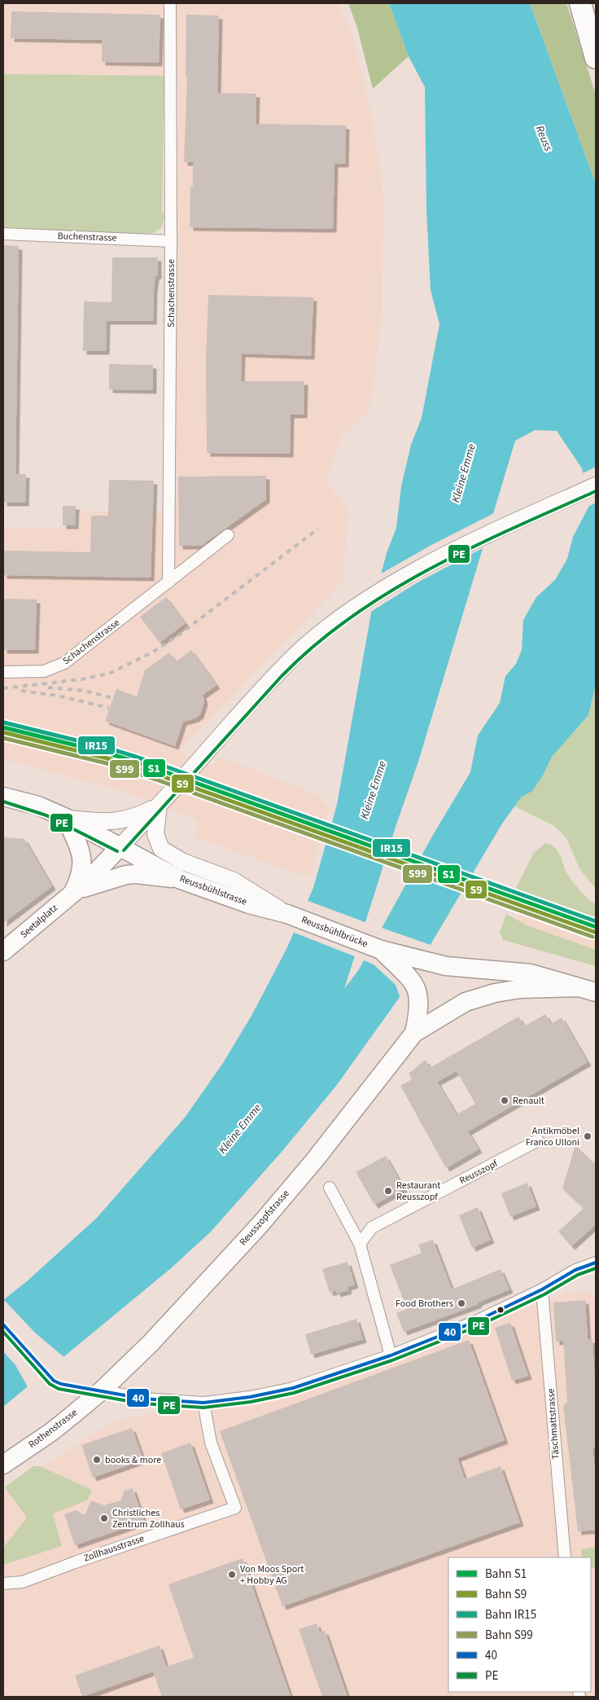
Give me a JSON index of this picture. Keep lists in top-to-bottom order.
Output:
{
  "streets": {
    "main road": [
      "Reussbühlstrasse",
      "Seetalplatz",
      "Reussbühlbrücke",
      "Reusszopfstrasse",
      "Rothenstrasse"
    ],
    "street": [
      "Buchenstrasse",
      "Schachenstrasse",
      "Reusszopf",
      "Täschmattstrasse",
      "Zollhausstrasse"
    ]
  },
  "crossings": [
    ["Buchenstrasse", "Schachenstrasse"],
    ["Reussbühlstrasse", "Seetalplatz"],
    ["Reussbühlstrasse", "Reussbühlbrücke"],
    ["Reussbühlbrücke", "Reusszopfstrasse"],
    ["Reusszopfstrasse", "Rothenstrasse"]
  ],
  "water": ["Reuss", "Kleine Emme"],
  "places": [
    "Renault",
    "Antikmöbel Franco Ulloni",
    "Restaurant Reusszopf",
    "Food Brothers",
    "books & more",
    "Christliches Zentrum Zollhaus",
    "Von Moos Sport + Hobby AG"
  ],
  "lines": [
    "transit line PE",
    "rail line IR15",
    "rail line S1",
    "rail line S9",
    "rail line S99",
    "transit line 40"
  ],
  "legend": [
    "Bahn S1",
    "Bahn S9",
    "Bahn IR15",
    "Bahn S99",
    "40",
    "PE"
  ]
}
